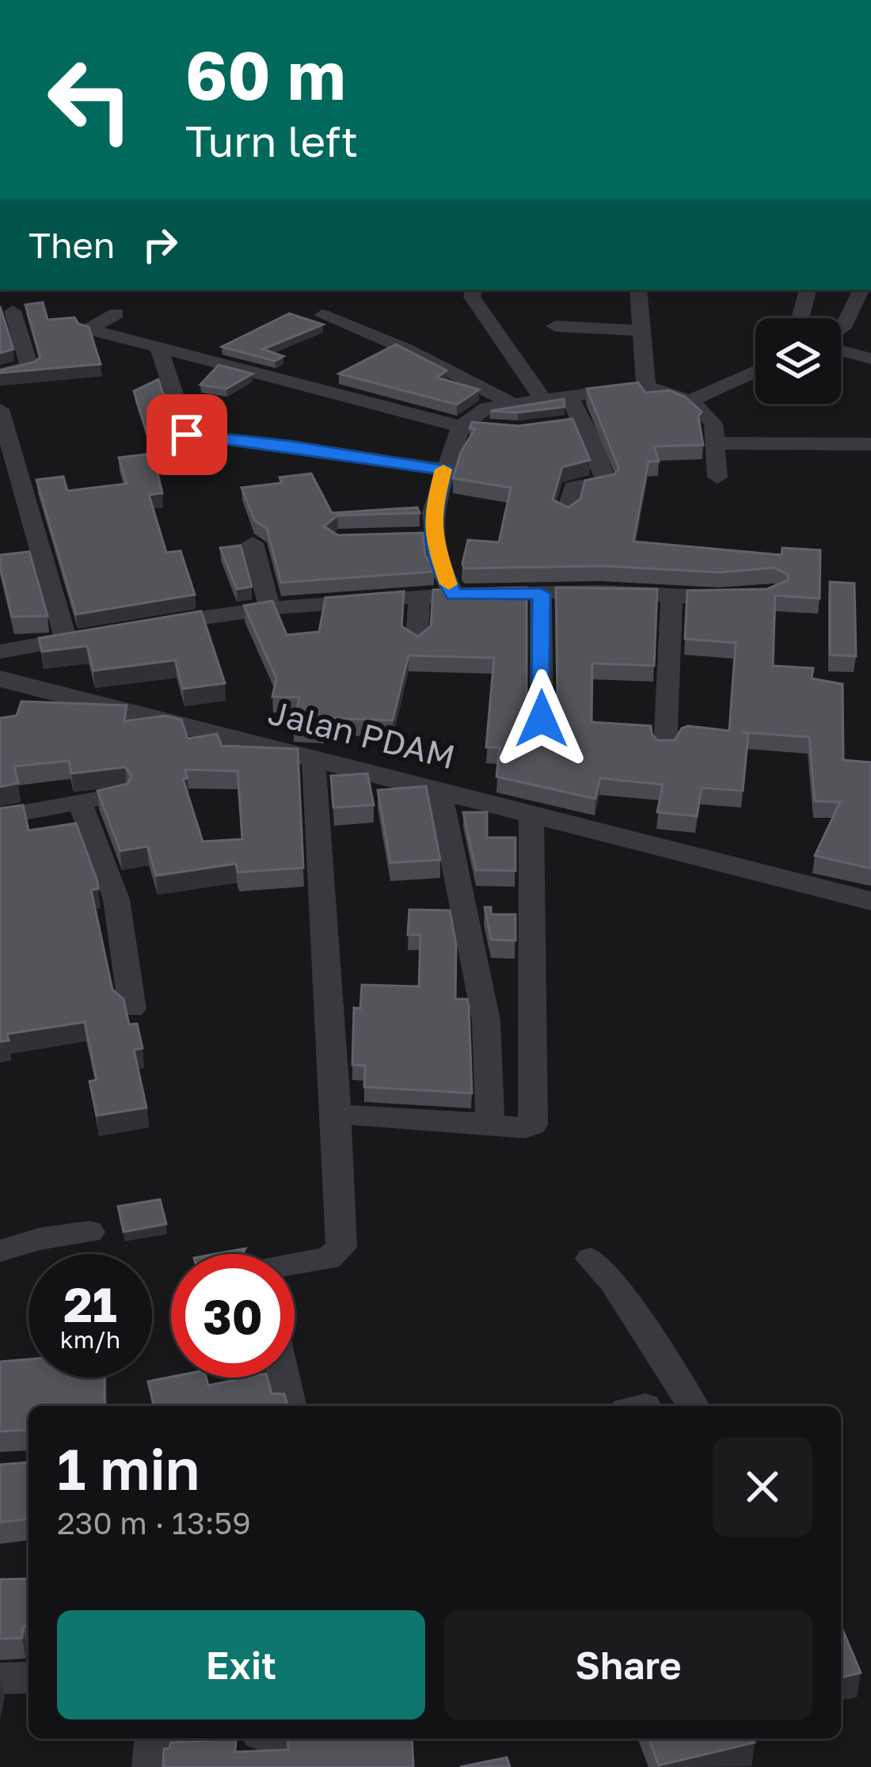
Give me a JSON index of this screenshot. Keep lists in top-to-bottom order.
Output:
{
  "streets": {
    "street": ["Jalan PDAM"]
  },
  "page": {
    "turn": ["60 m", "Turn left"],
    "then": "Then",
    "speed": "21 km/h",
    "limit": "30",
    "heading": ["1 min", "230 m · 13:59"],
    "buttons": ["Exit", "Share"]
  }
}
